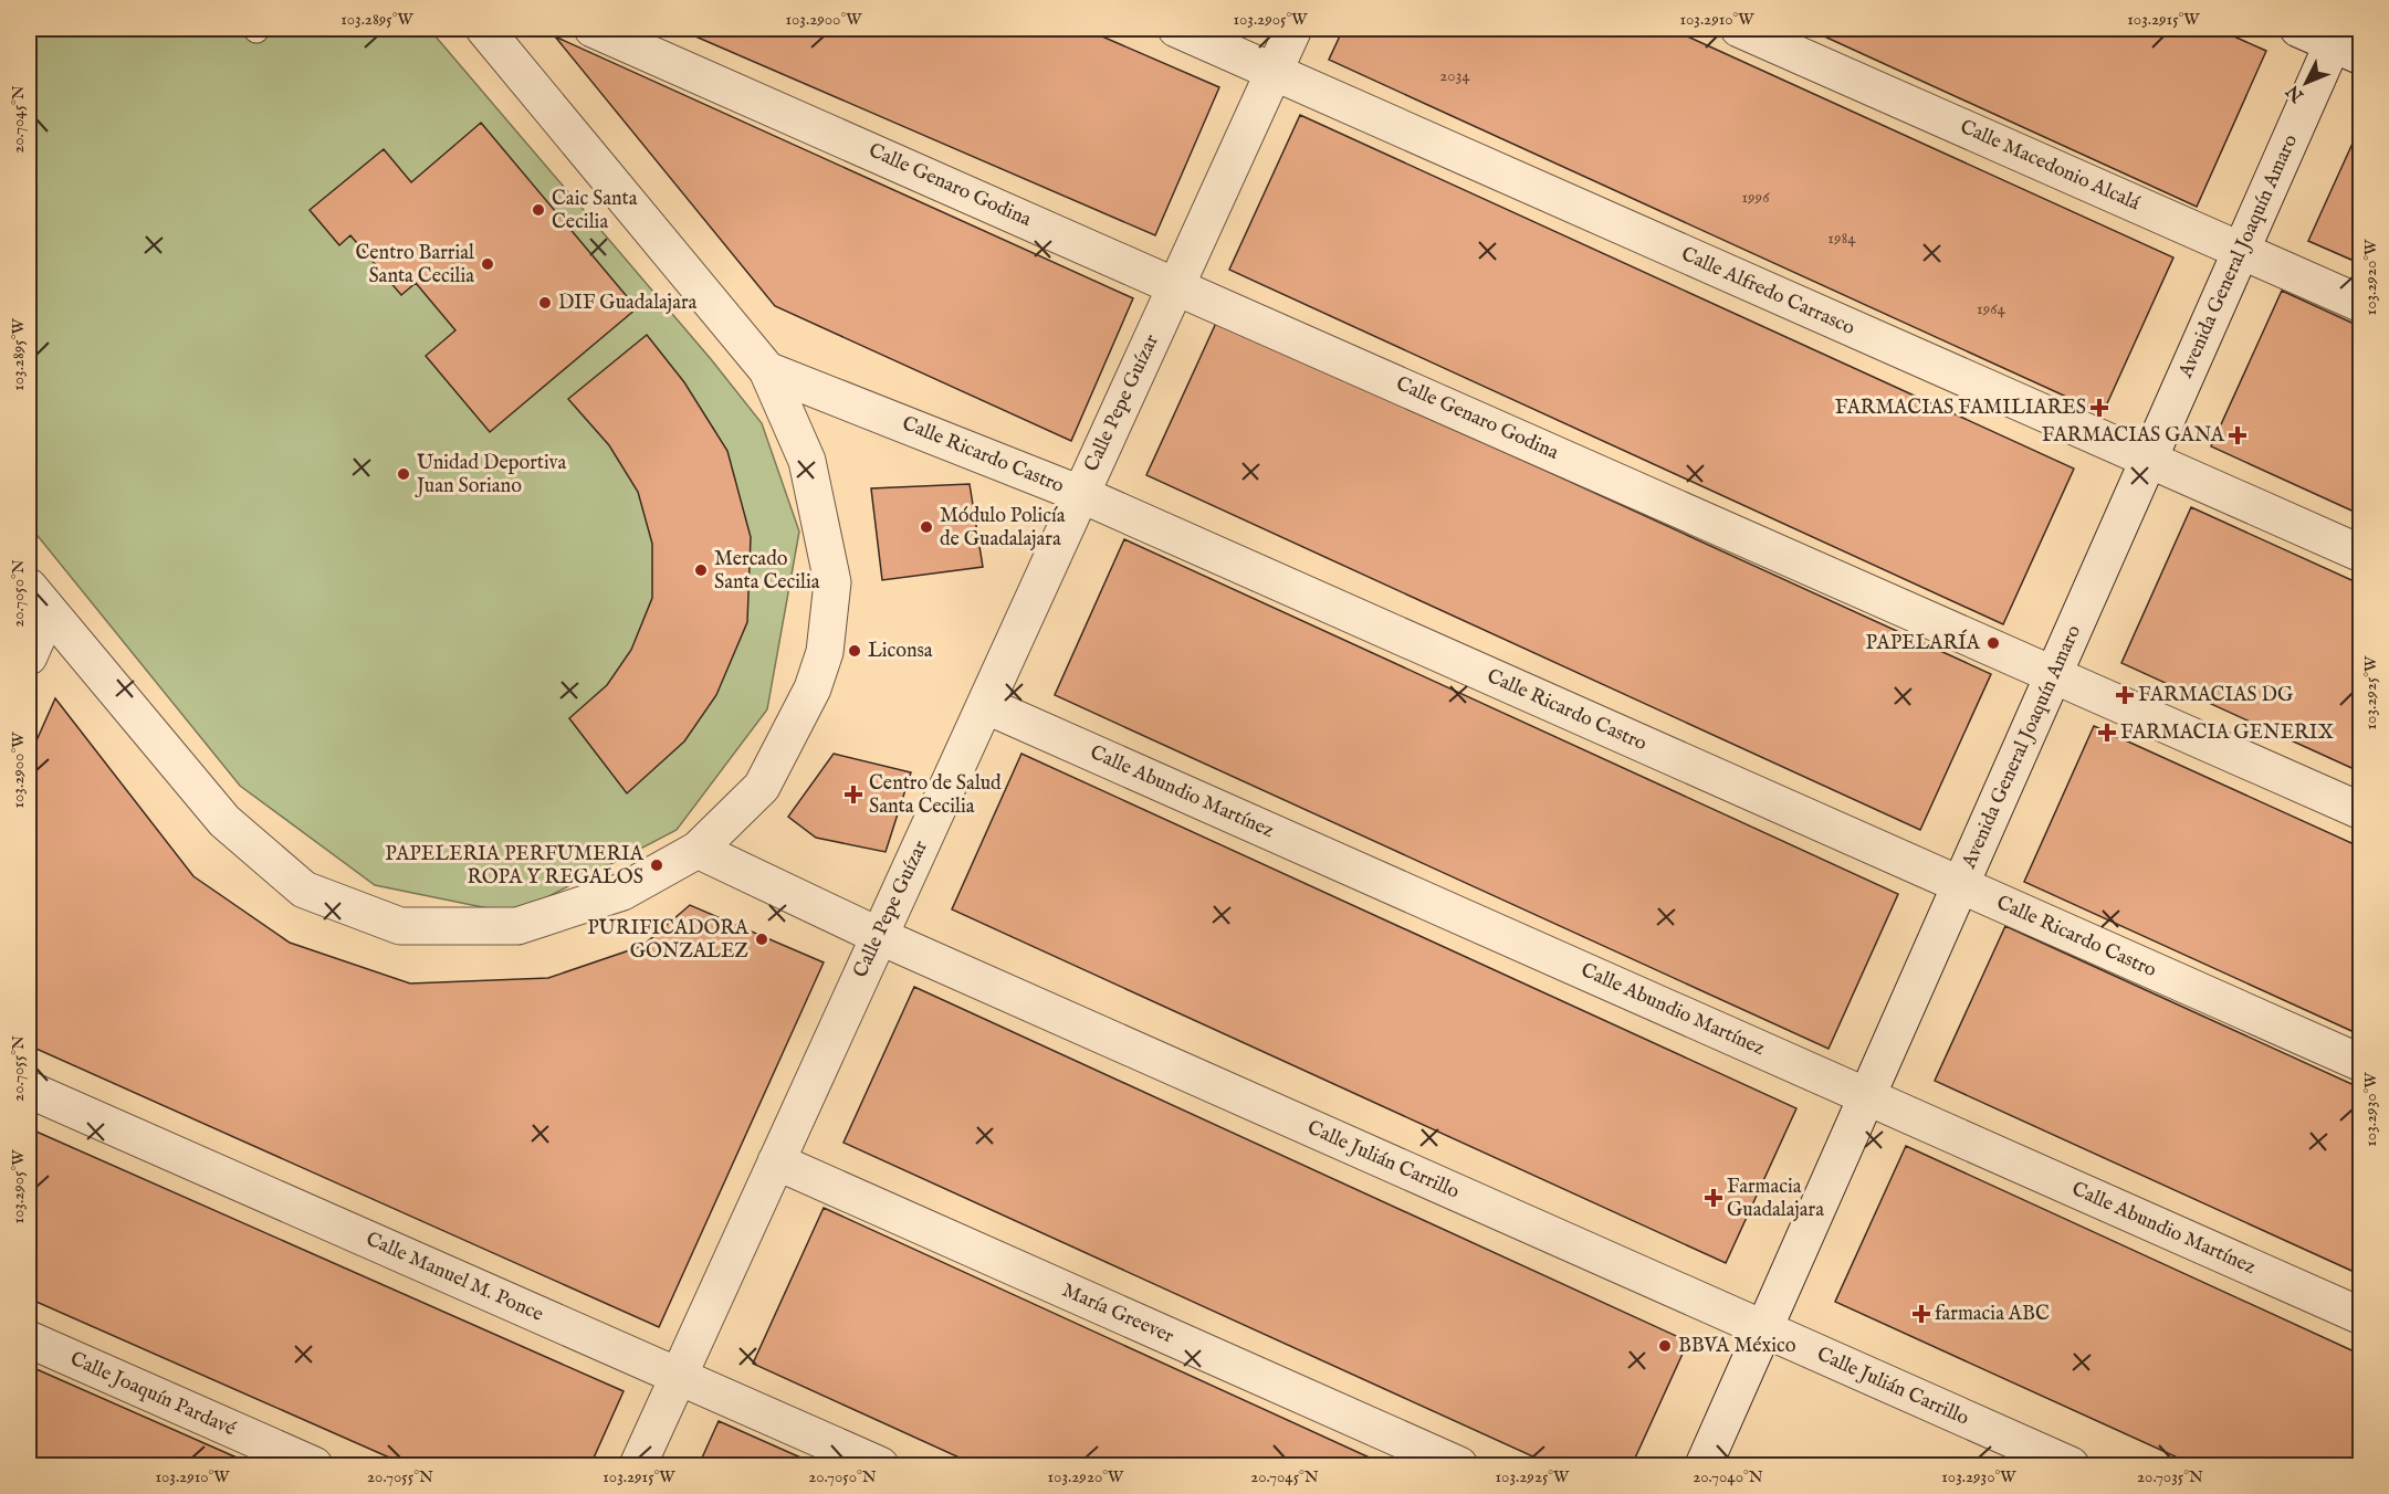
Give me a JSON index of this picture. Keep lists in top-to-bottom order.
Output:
{
  "streets": {
    "street": [
      "Calle Macedonio Alcalá",
      "Calle Genaro Godina",
      "Avenida General Joaquín Amaro",
      "Calle Alfredo Carrasco",
      "Calle Pepe Guízar",
      "Calle Ricardo Castro",
      "Calle Abundio Martínez",
      "Calle Julián Carrillo",
      "Calle Manuel M. Ponce",
      "María Greever",
      "Calle Joaquín Pardavé"
    ]
  },
  "crossings": [
    ["Calle Macedonio Alcalá", "Avenida General Joaquín Amaro"],
    ["Calle Genaro Godina", "Avenida General Joaquín Amaro"],
    ["Calle Genaro Godina", "Calle Pepe Guízar"],
    ["Avenida General Joaquín Amaro", "Calle Alfredo Carrasco"],
    ["Avenida General Joaquín Amaro", "Calle Ricardo Castro"],
    ["Avenida General Joaquín Amaro", "Calle Abundio Martínez"],
    ["Avenida General Joaquín Amaro", "Calle Julián Carrillo"],
    ["Calle Alfredo Carrasco", "Calle Pepe Guízar"],
    ["Calle Pepe Guízar", "Calle Ricardo Castro"],
    ["Calle Pepe Guízar", "Calle Abundio Martínez"],
    ["Calle Pepe Guízar", "Calle Julián Carrillo"],
    ["Calle Pepe Guízar", "Calle Manuel M. Ponce"],
    ["Calle Pepe Guízar", "María Greever"]
  ],
  "places": {
    "other": [
      "Caic Santa Cecilia",
      "Centro Barrial Santa Cecilia",
      "DIF Guadalajara",
      "Unidad Deportiva Juan Soriano",
      "Módulo Policía de Guadalajara",
      "Mercado Santa Cecilia",
      "PAPELARÍA",
      "Liconsa",
      "PAPELERIA PERFUMERIA ROPA Y REGALOS",
      "PURIFICADORA GONZALEZ",
      "BBVA México"
    ],
    "health": [
      "FARMACIAS FAMILIARES",
      "FARMACIAS GANA",
      "FARMACIAS DG",
      "FARMACIA GENERIX",
      "Centro de Salud Santa Cecilia",
      "Farmacia Guadalajara",
      "farmacia ABC"
    ]
  },
  "house_numbers": [
    "2034",
    "1996",
    "1984",
    "1964"
  ],
  "north": "bottom left",
  "coordinates": [
    "103.2895°W",
    "103.2900°W",
    "103.2905°W",
    "103.2910°W",
    "103.2915°W",
    "20.7045°N",
    "103.2920°W",
    "20.7050°N",
    "103.2925°W",
    "20.7055°N",
    "103.2930°W",
    "20.7040°N",
    "20.7035°N"
  ]
}
